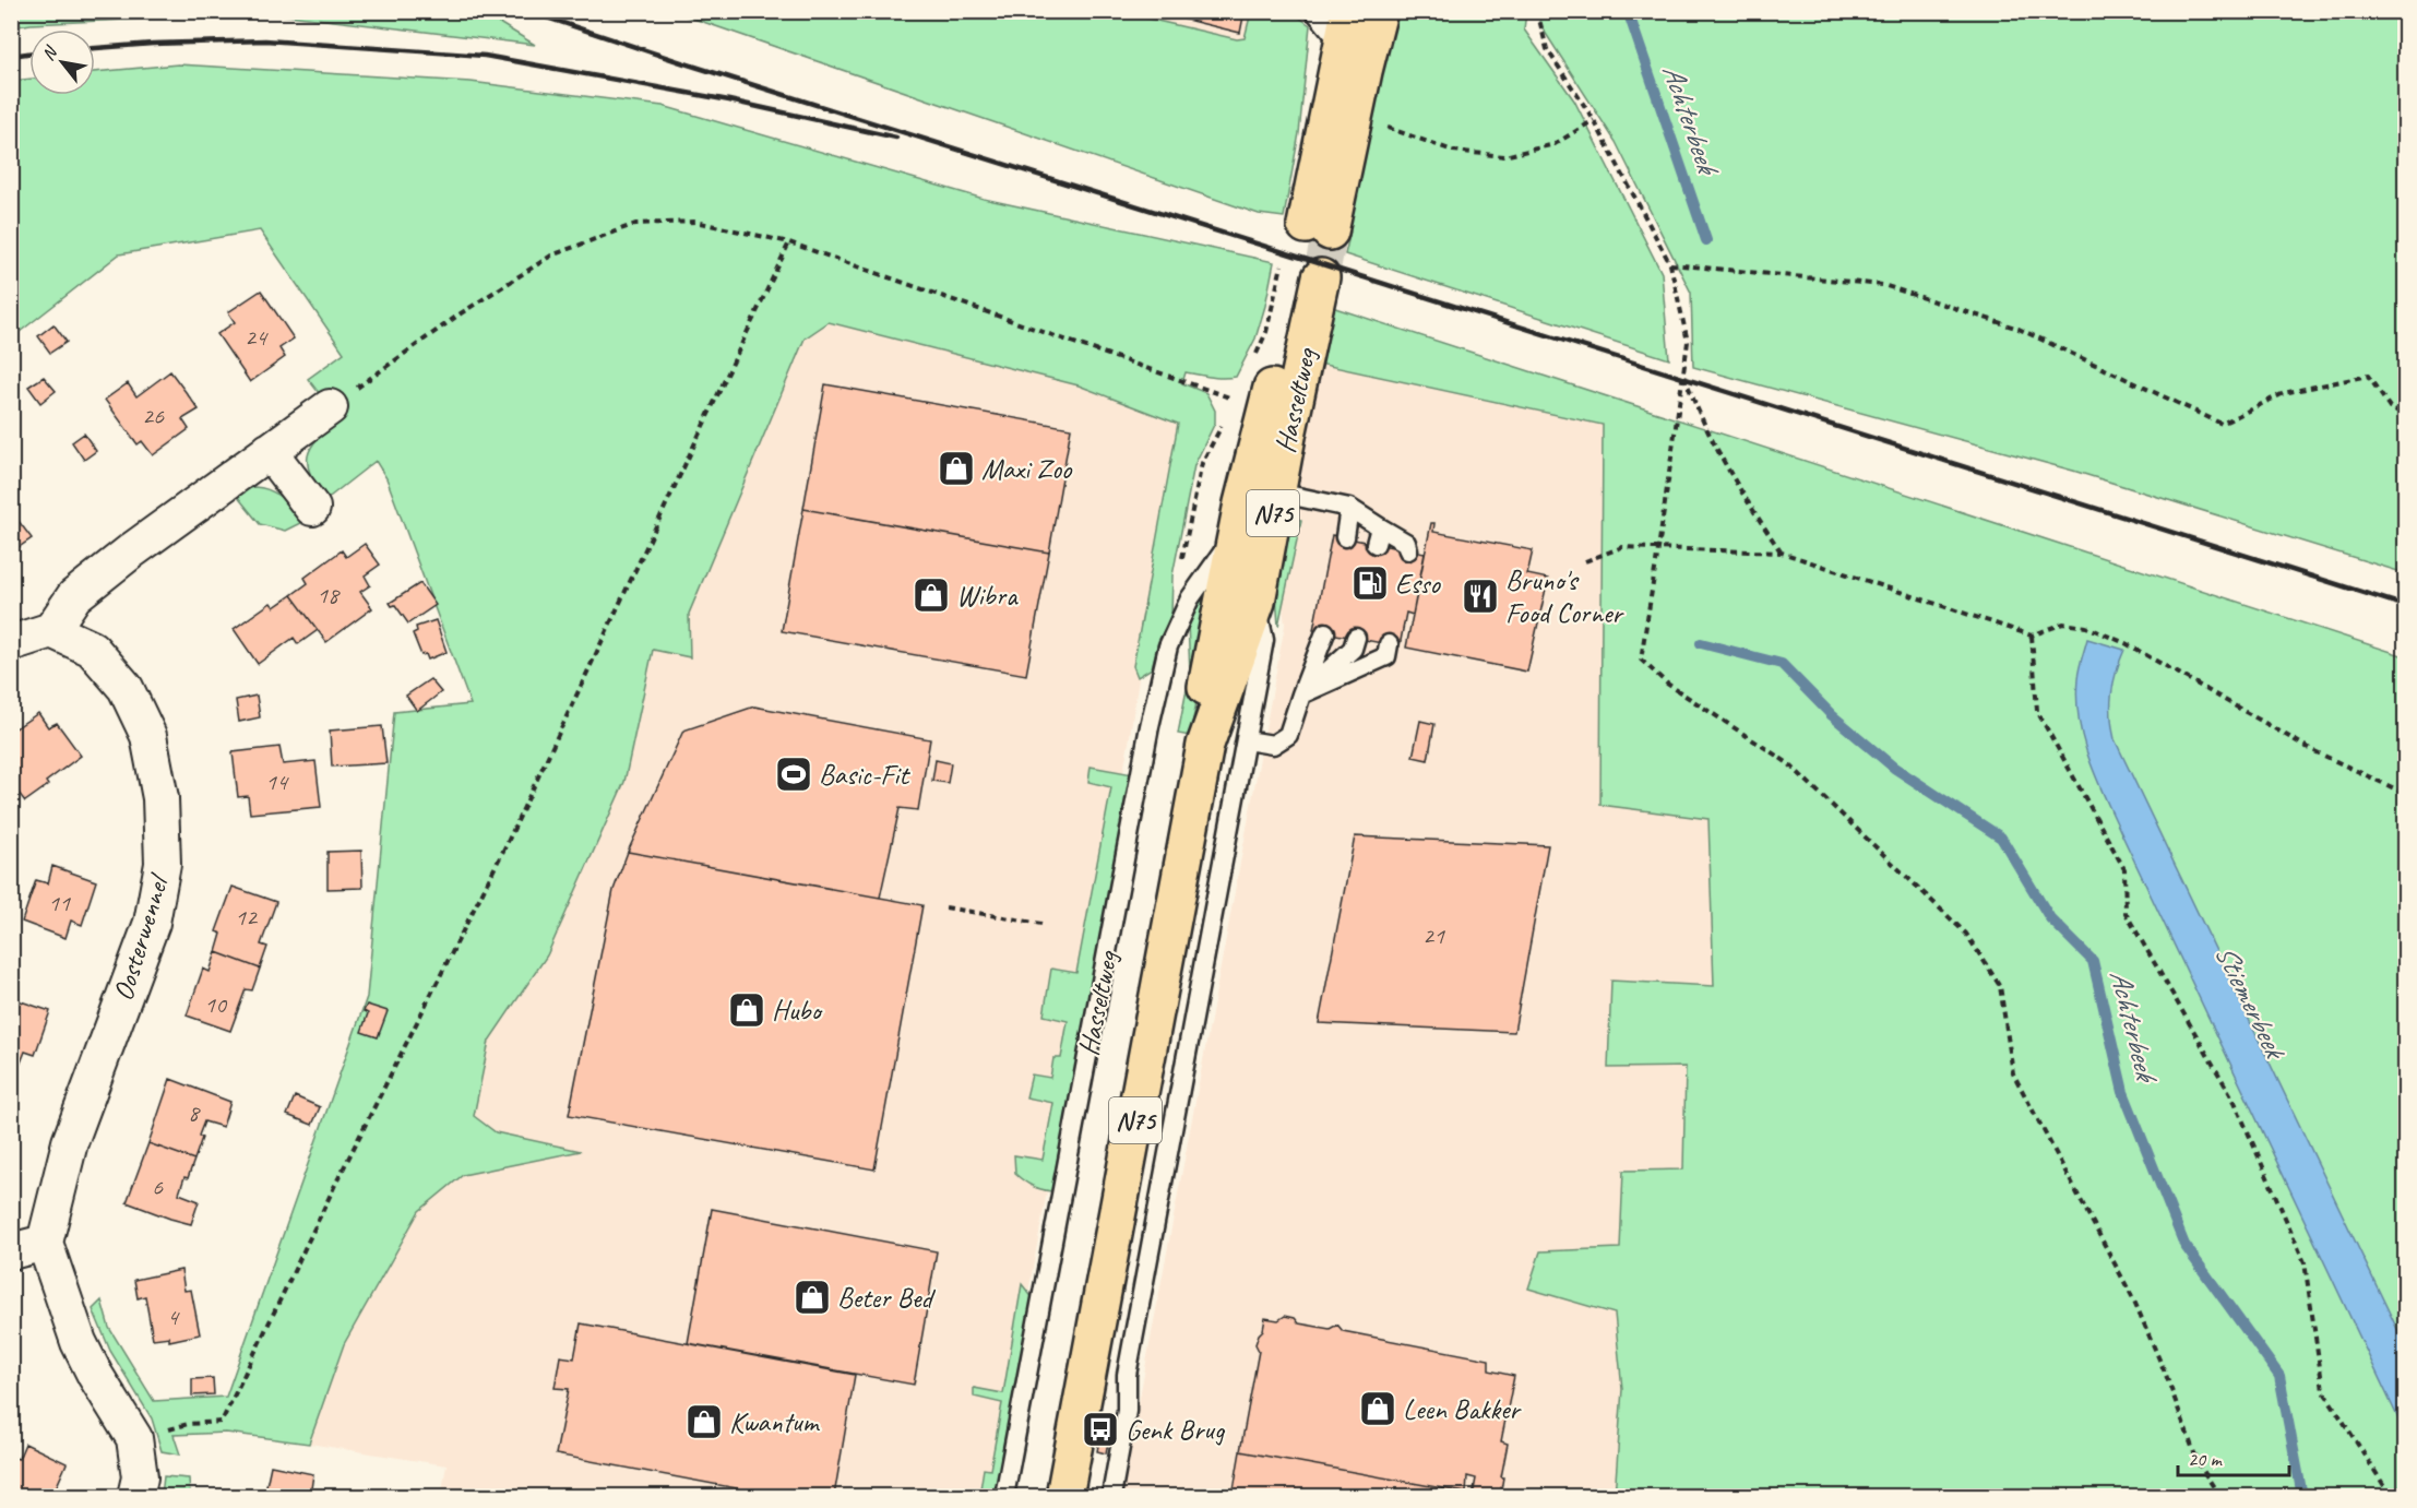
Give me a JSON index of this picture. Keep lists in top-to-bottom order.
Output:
{
  "streets": {
    "main road": ["Hasseltweg", "N75"],
    "street": ["Oosterwennel"]
  },
  "water": ["Achterbeek", "Stiemerbeek"],
  "places": {
    "shop": [
      "Maxi Zoo",
      "Wibra",
      "Hubo",
      "Beter Bed",
      "Leen Bakker",
      "Kwantum"
    ],
    "fuel station": ["Esso"],
    "restaurant": ["Bruno's Food Corner"],
    "sports": ["Basic-Fit"],
    "bus stop": ["Genk Brug"]
  },
  "house_numbers": [
    "24",
    "26",
    "18",
    "14",
    "11",
    "12",
    "21",
    "10",
    "8",
    "6",
    "4"
  ],
  "scale_bar": "20 m",
  "north": "top left"
}
